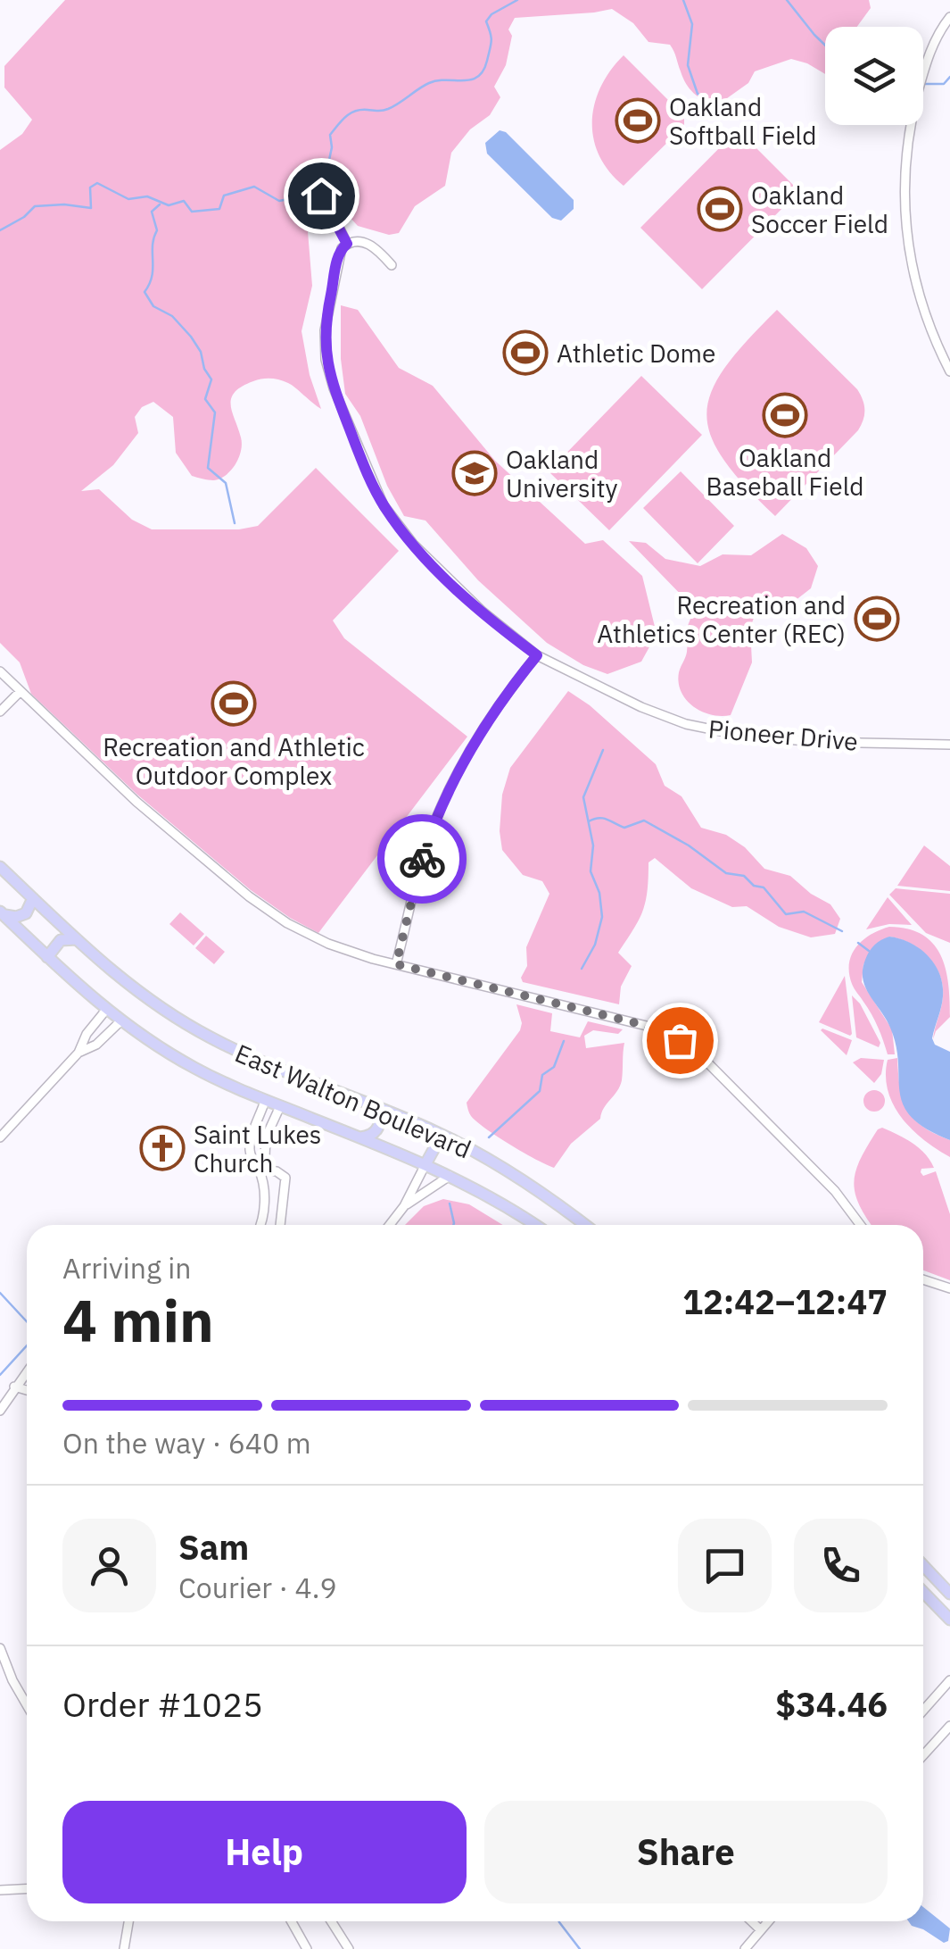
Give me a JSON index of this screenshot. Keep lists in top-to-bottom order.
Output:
{
  "streets": {
    "main road": ["East Walton Boulevard"],
    "street": ["Pioneer Drive"]
  },
  "places": {
    "sports": [
      "Oakland Softball Field",
      "Oakland Soccer Field",
      "Athletic Dome",
      "Oakland Baseball Field",
      "Recreation and Athletics Center (REC)",
      "Recreation and Athletic Outdoor Complex"
    ],
    "school or university": ["Oakland University"],
    "church": ["Saint Lukes Church"]
  },
  "page": {
    "heading": ["4 min", "Arriving in", "12:42–12:47"],
    "panel": [
      "Sam",
      "Courier · 4.9",
      "Order #1025",
      "$34.46"
    ],
    "bar": "On the way · 640 m",
    "buttons": ["Help", "Share"]
  }
}
